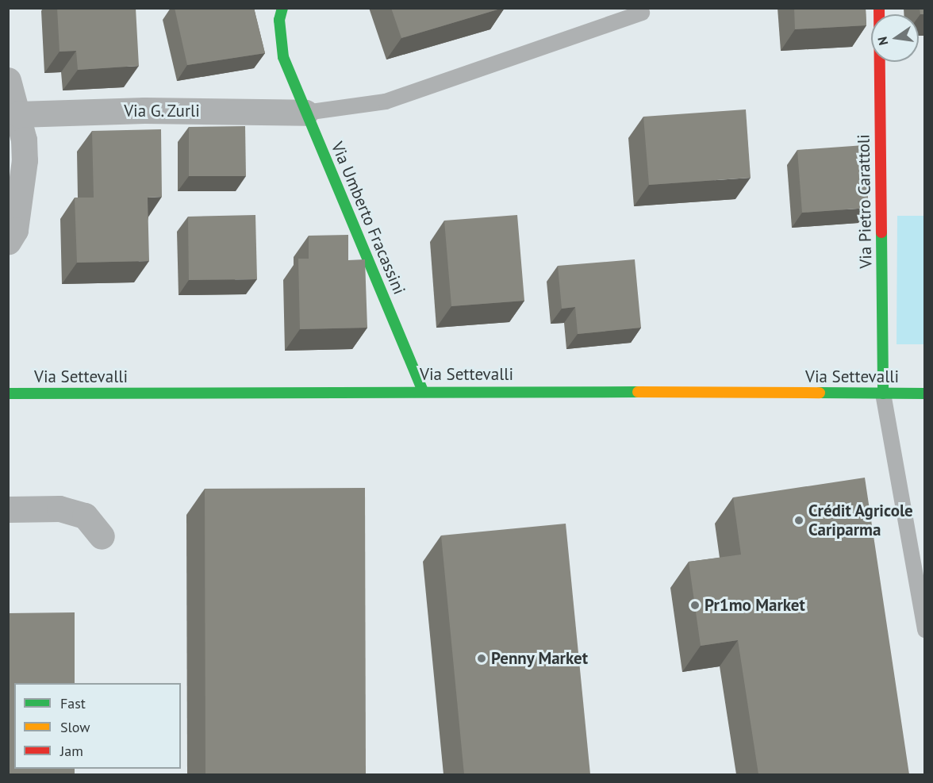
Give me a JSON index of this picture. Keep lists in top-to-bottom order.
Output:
{
  "streets": {
    "main road": ["Via Pietro Carattoli", "Via Umberto Fracassini", "Via Settevalli"],
    "street": ["Via G. Zurli"]
  },
  "crossings": [
    ["Via G. Zurli", "Via Umberto Fracassini"],
    ["Via Pietro Carattoli", "Via Settevalli"],
    ["Via Umberto Fracassini", "Via Settevalli"]
  ],
  "places": ["Crédit Agricole Cariparma", "Pr1mo Market", "Penny Market"],
  "legend": ["Fast", "Slow", "Jam"],
  "north": "left"
}
